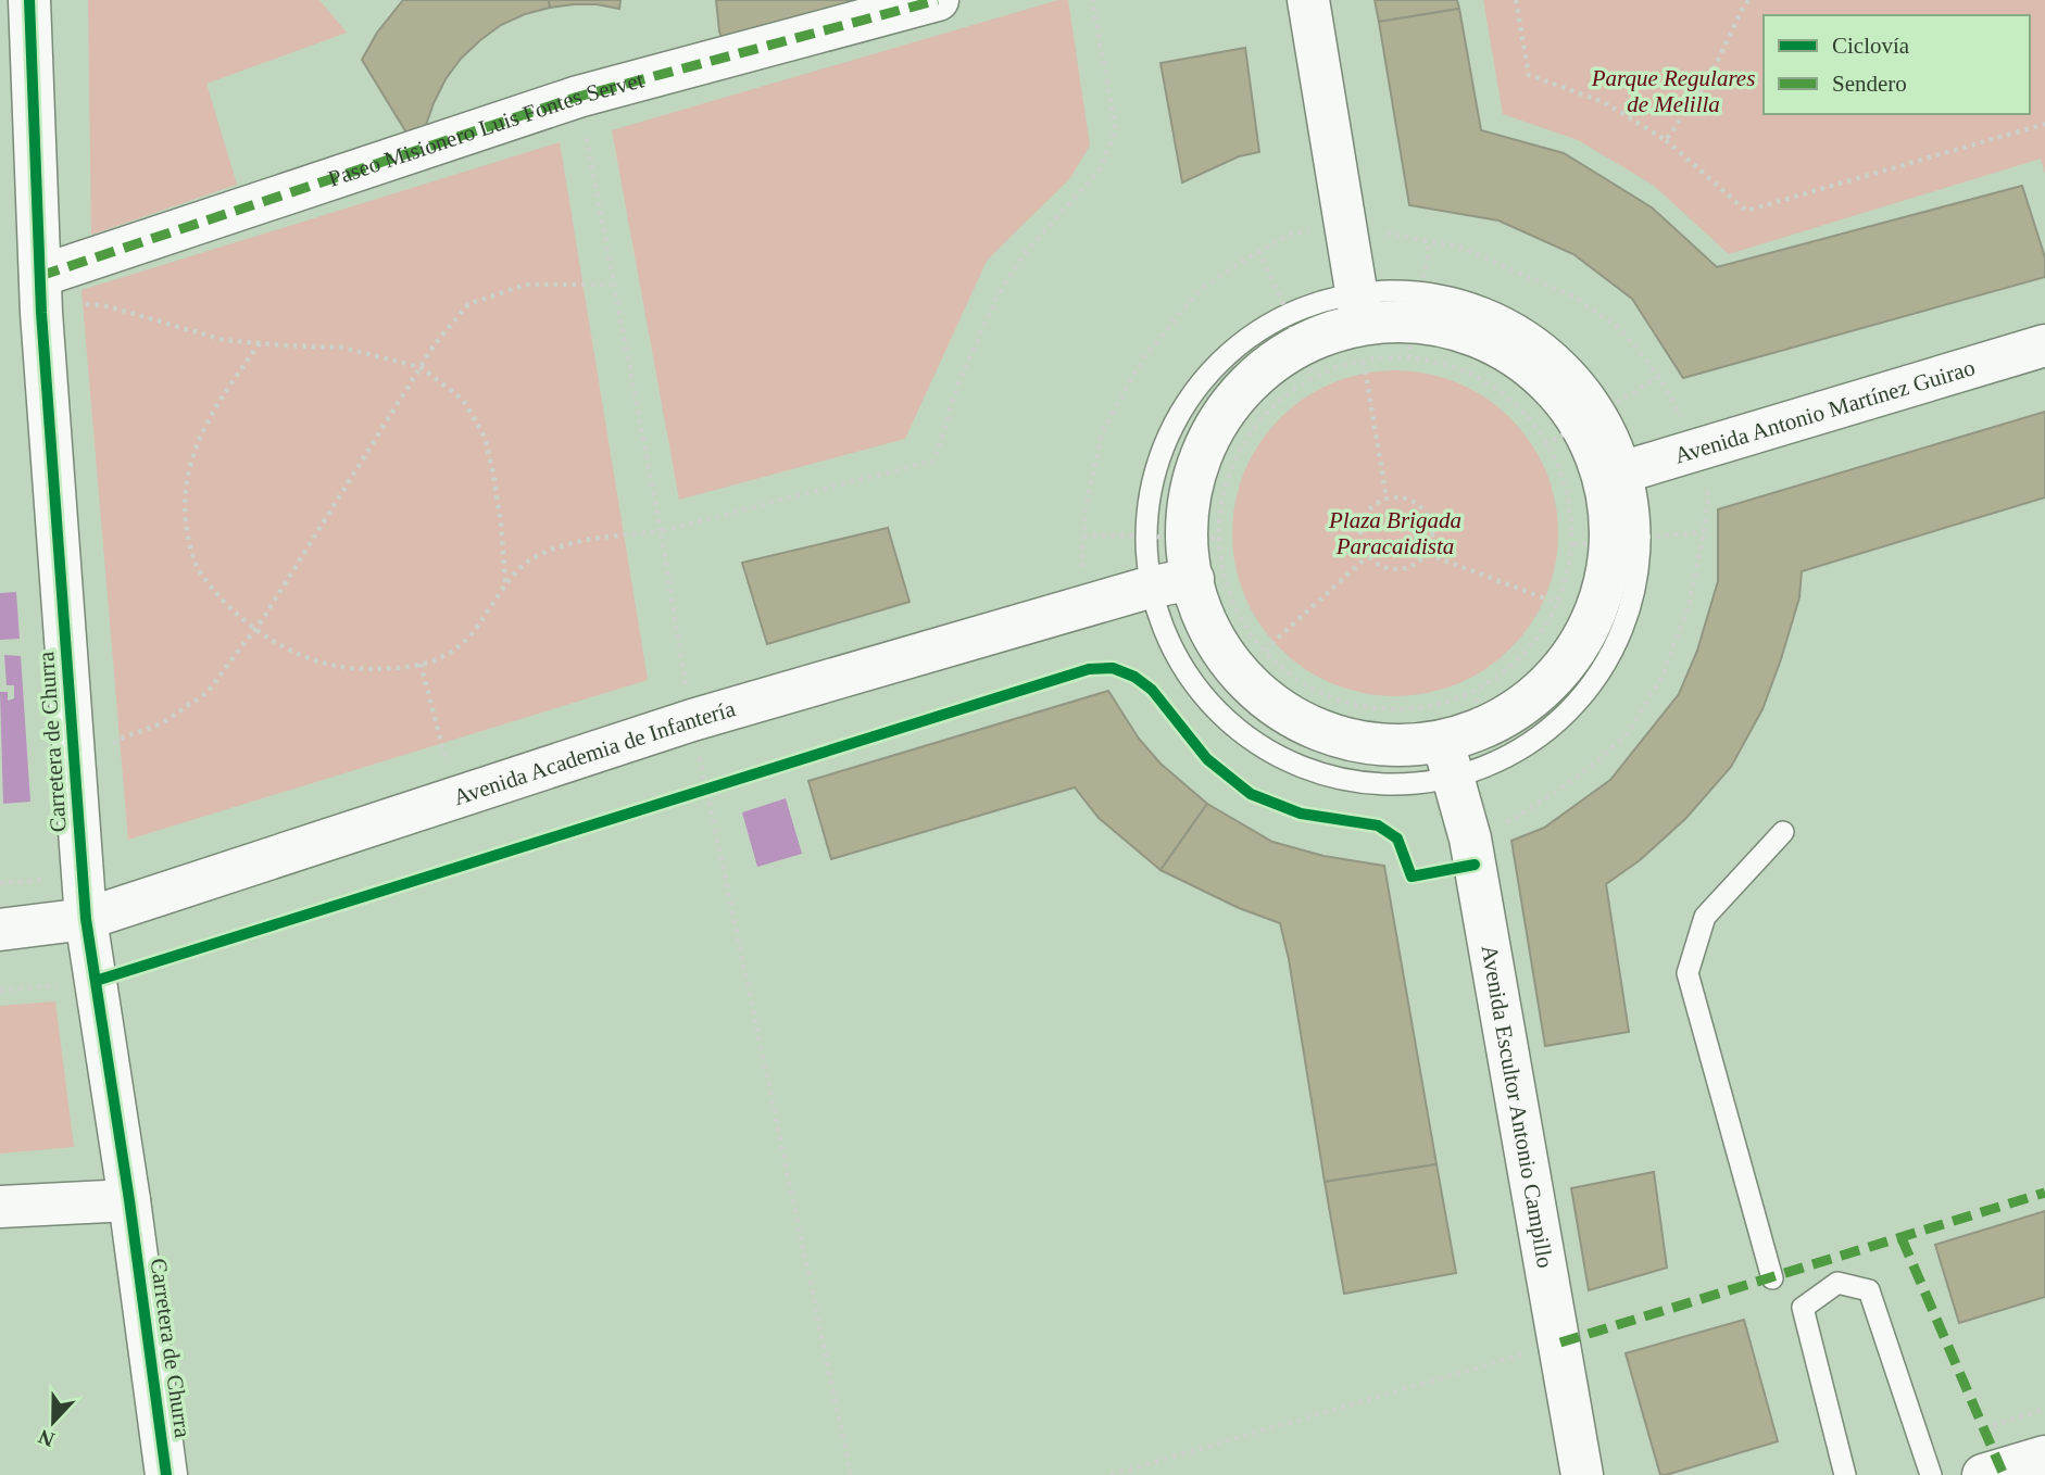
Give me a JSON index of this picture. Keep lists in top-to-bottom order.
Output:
{
  "streets": {
    "street": [
      "Paseo Misionero Luis Fontes Servet",
      "Avenida Antonio Martínez Guirao",
      "Carretera de Churra",
      "Avenida Academia de Infantería",
      "Avenida Escultor Antonio Campillo"
    ]
  },
  "crossings": [
    ["Paseo Misionero Luis Fontes Servet", "Carretera de Churra"],
    ["Carretera de Churra", "Avenida Academia de Infantería"]
  ],
  "parks": ["Parque Regulares de Melilla", "Plaza Brigada Paracaidista"],
  "legend": ["Ciclovía", "Sendero"],
  "north": "bottom"
}
